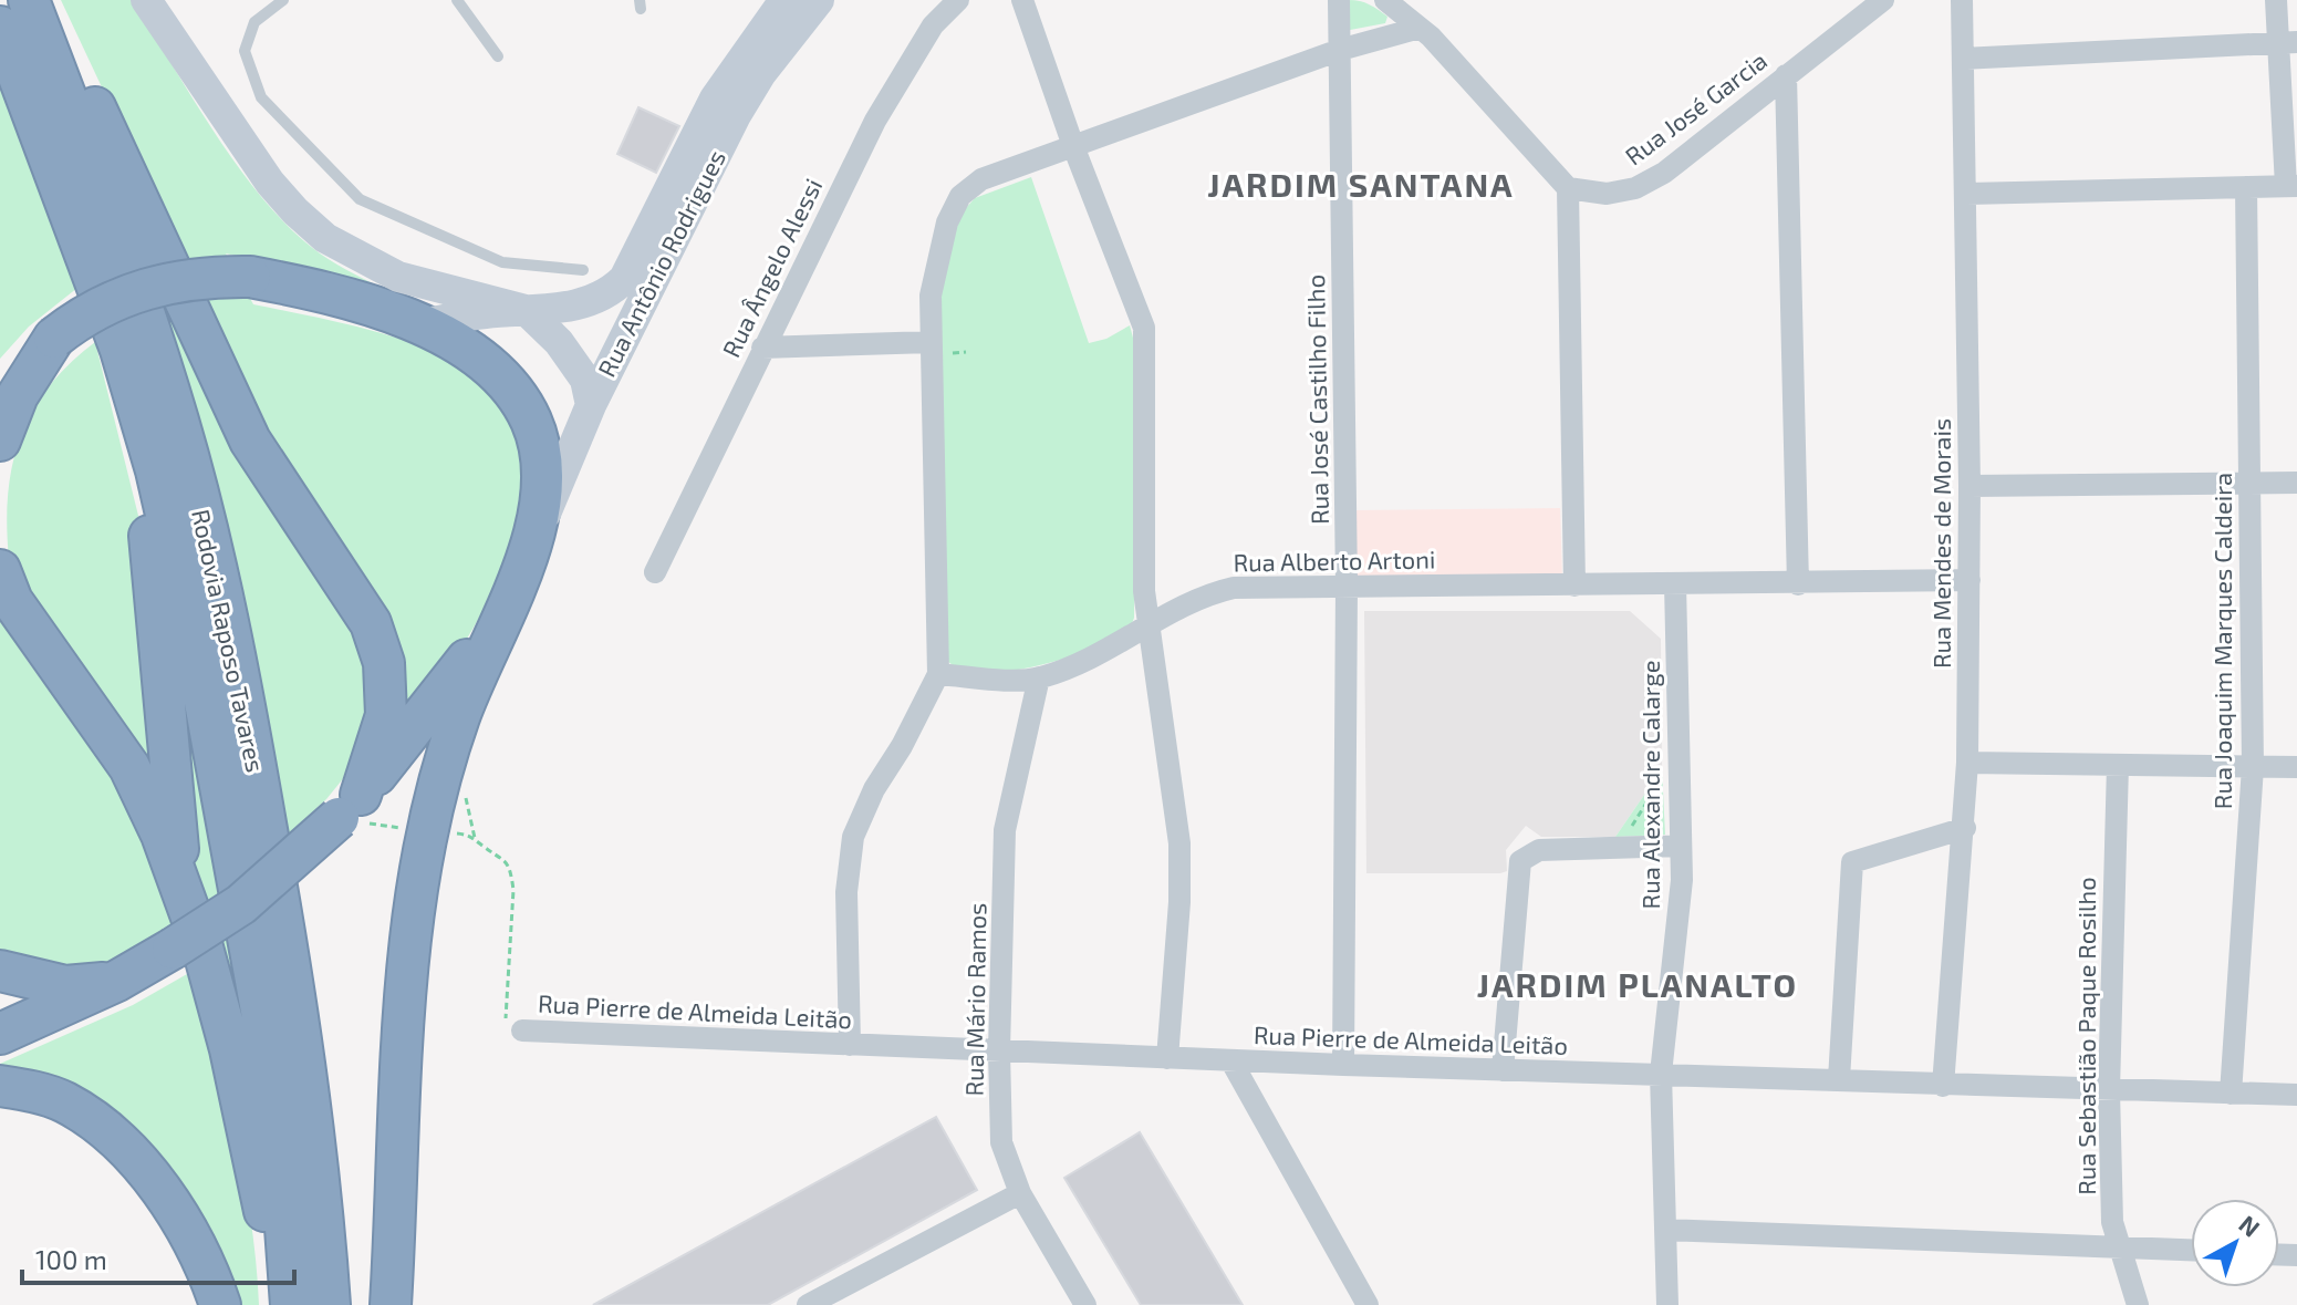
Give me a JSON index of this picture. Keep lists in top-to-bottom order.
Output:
{
  "streets": {
    "highway": ["Rodovia Raposo Tavares"],
    "street": [
      "Rua José Garcia",
      "Rua Antônio Rodrigues",
      "Rua Ângelo Alessi",
      "Rua José Castilho Filho",
      "Rua Mendes de Morais",
      "Rua Alberto Artoni",
      "Rua Joaquim Marques Caldeira",
      "Rua Alexandre Calarge",
      "Rua Mário Ramos",
      "Rua Pierre de Almeida Leitão",
      "Rua Sebastião Paque Rosilho"
    ]
  },
  "crossings": [
    ["Rua José Castilho Filho", "Rua Alberto Artoni"],
    ["Rua José Castilho Filho", "Rua Pierre de Almeida Leitão"],
    ["Rua Mendes de Morais", "Rua Alberto Artoni"],
    ["Rua Mendes de Morais", "Rua Pierre de Almeida Leitão"],
    ["Rua Alberto Artoni", "Rua Alexandre Calarge"],
    ["Rua Alberto Artoni", "Rua Mário Ramos"],
    ["Rua Joaquim Marques Caldeira", "Rua Pierre de Almeida Leitão"],
    ["Rua Alexandre Calarge", "Rua Pierre de Almeida Leitão"],
    ["Rua Mário Ramos", "Rua Pierre de Almeida Leitão"],
    ["Rua Pierre de Almeida Leitão", "Rua Sebastião Paque Rosilho"]
  ],
  "districts": ["JARDIM SANTANA", "JARDIM PLANALTO"],
  "scale_bar": "100 m",
  "north": "top right"
}
